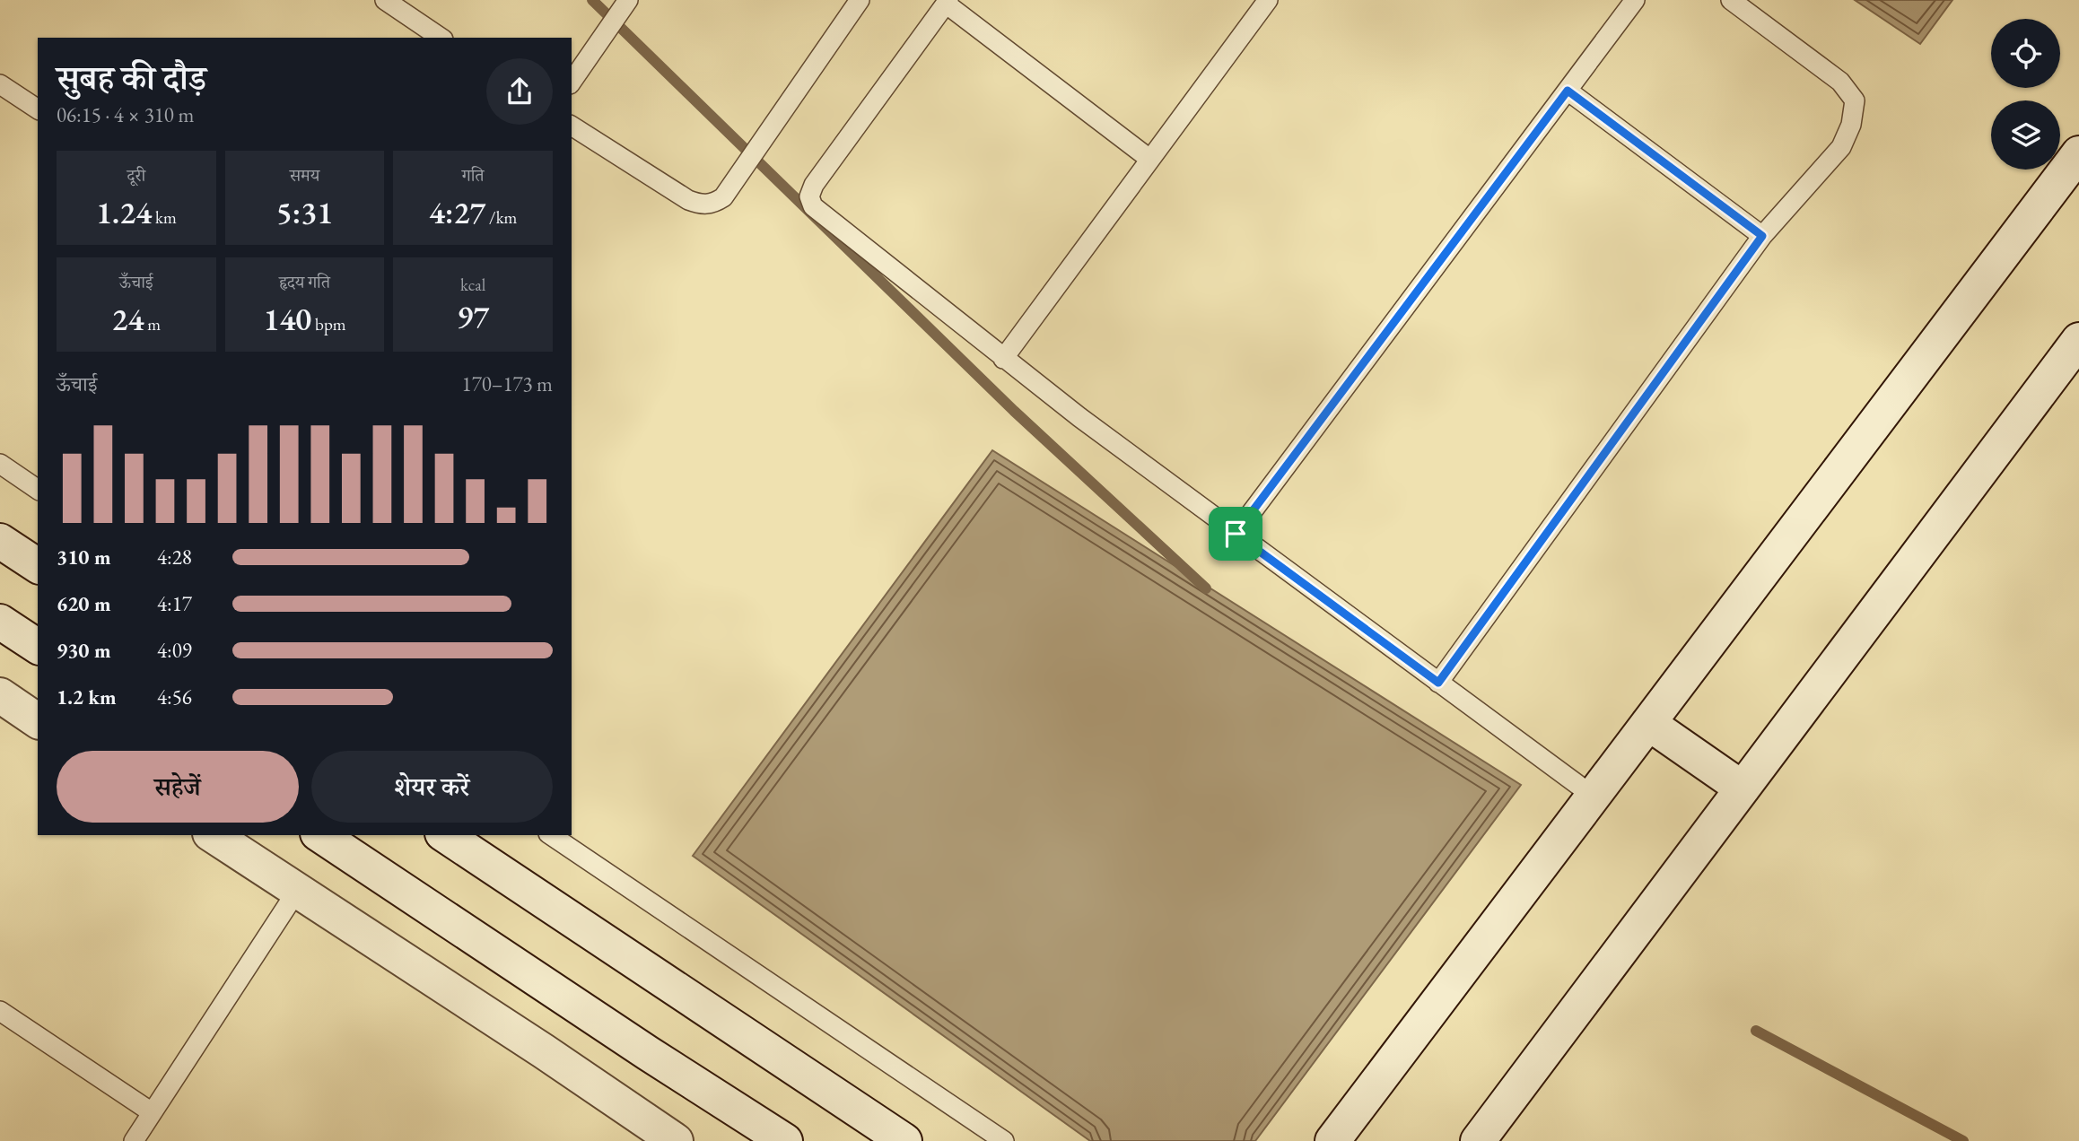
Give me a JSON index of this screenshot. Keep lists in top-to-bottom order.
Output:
{
  "page": {
    "heading": ["सुबह की दौड़", "06:15 · 4 × 310 m"],
    "stats": [
      ["दूरी", "1.24 km"],
      ["समय", "5:31"],
      ["गति", "4:27 /km"],
      ["ऊँचाई", "24 m"],
      ["हृदय गति", "140 bpm"],
      ["kcal", "97"]
    ],
    "chart": ["ऊँचाई", "170–173 m"],
    "list": [
      {
        "name": "310 m",
        "note": "4:28"
      },
      {
        "name": "620 m",
        "note": "4:17"
      },
      {
        "name": "930 m",
        "note": "4:09"
      },
      {
        "name": "1.2 km",
        "note": "4:56"
      }
    ],
    "buttons": ["सहेजें", "शेयर करें"]
  }
}
